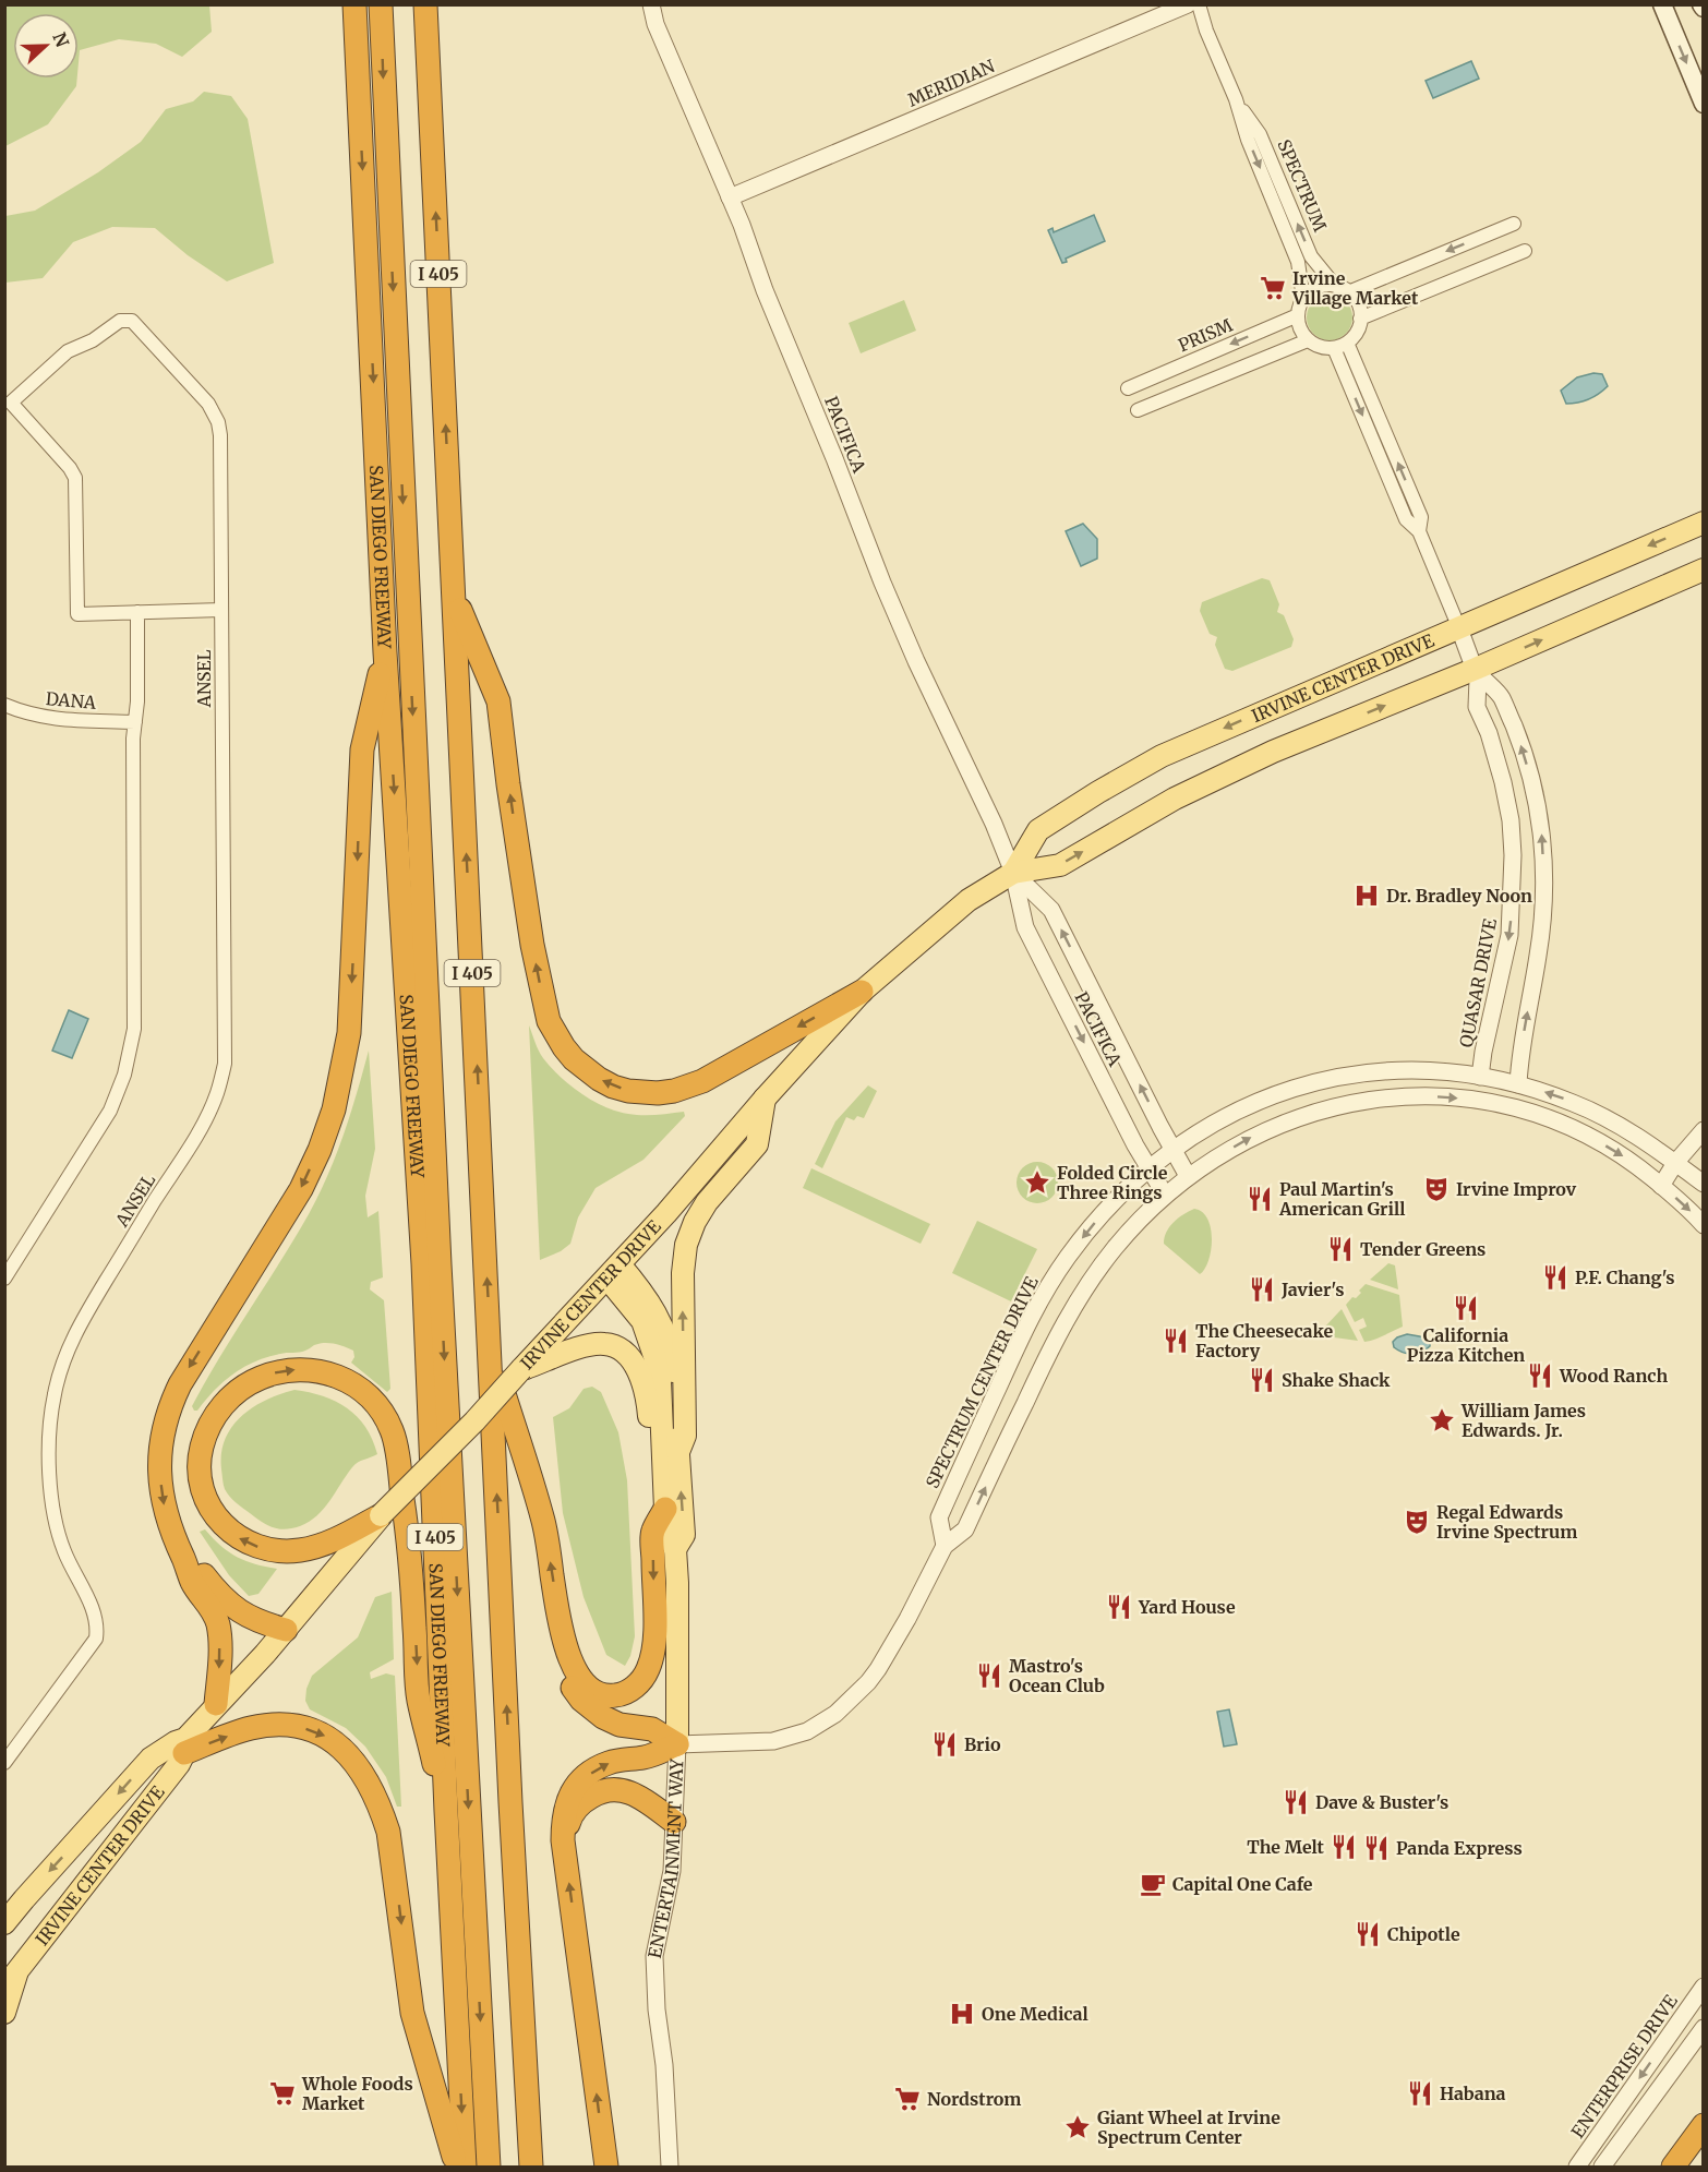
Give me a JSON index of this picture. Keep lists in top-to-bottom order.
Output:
{
  "streets": {
    "highway": ["I 405", "SAN DIEGO FREEWAY"],
    "main road": ["IRVINE CENTER DRIVE", "ENTERTAINMENT WAY"],
    "street": [
      "MERIDIAN",
      "SPECTRUM",
      "PRISM",
      "PACIFICA",
      "ANSEL",
      "DANA",
      "QUASAR DRIVE",
      "SPECTRUM CENTER DRIVE",
      "ENTERPRISE DRIVE"
    ]
  },
  "crossings": [
    ["MERIDIAN", "PACIFICA"],
    ["SPECTRUM", "PRISM"],
    ["PACIFICA", "IRVINE CENTER DRIVE"],
    ["PACIFICA", "SPECTRUM CENTER DRIVE"],
    ["IRVINE CENTER DRIVE", "QUASAR DRIVE"],
    ["IRVINE CENTER DRIVE", "ENTERTAINMENT WAY"],
    ["QUASAR DRIVE", "SPECTRUM CENTER DRIVE"]
  ],
  "places": {
    "supermarket": ["Irvine Village Market", "Whole Foods Market", "Nordstrom"],
    "hospital": ["Dr. Bradley Noon", "One Medical"],
    "place": ["Folded Circle Three Rings", "William James Edwards. Jr.", "Giant Wheel at Irvine Spectrum Center"],
    "theatre": ["Irvine Improv", "Regal Edwards Irvine Spectrum"],
    "restaurant": [
      "Paul Martin's American Grill",
      "Tender Greens",
      "P.F. Chang's",
      "Javier's",
      "California Pizza Kitchen",
      "The Cheesecake Factory",
      "Wood Ranch",
      "Shake Shack",
      "Yard House",
      "Mastro's Ocean Club",
      "Brio",
      "Dave & Buster's",
      "The Melt",
      "Panda Express",
      "Chipotle",
      "Habana"
    ],
    "cafe": ["Capital One Cafe"]
  },
  "north": "right"
}
